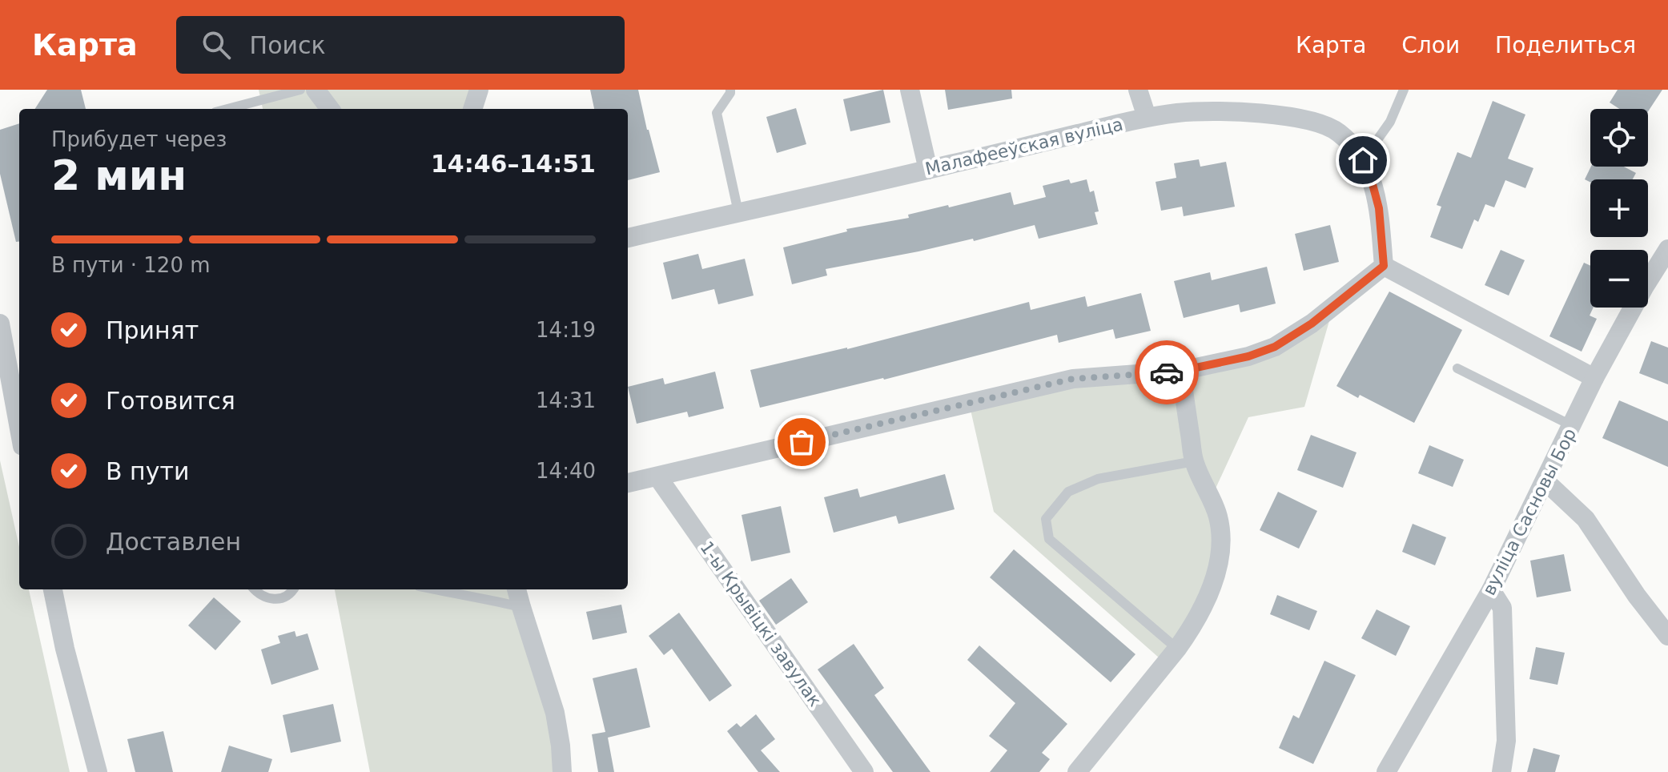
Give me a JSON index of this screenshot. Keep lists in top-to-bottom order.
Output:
{
  "streets": {
    "street": ["Малафееўская вуліца", "вуліца Сасновы Бор", "1-ы Крывіцкі завулак"]
  },
  "page": {
    "header": "Карта",
    "search": "Поиск",
    "nav": ["Карта", "Слои", "Поделиться"],
    "map_buttons": ["+", "−"],
    "heading": ["2 мин", "Прибудет через", "14:46–14:51"],
    "bar": "В пути · 120 m",
    "list": [
      ["Принят", "14:19"],
      ["Готовится", "14:31"],
      ["В пути", "14:40"],
      "Доставлен"
    ]
  }
}
